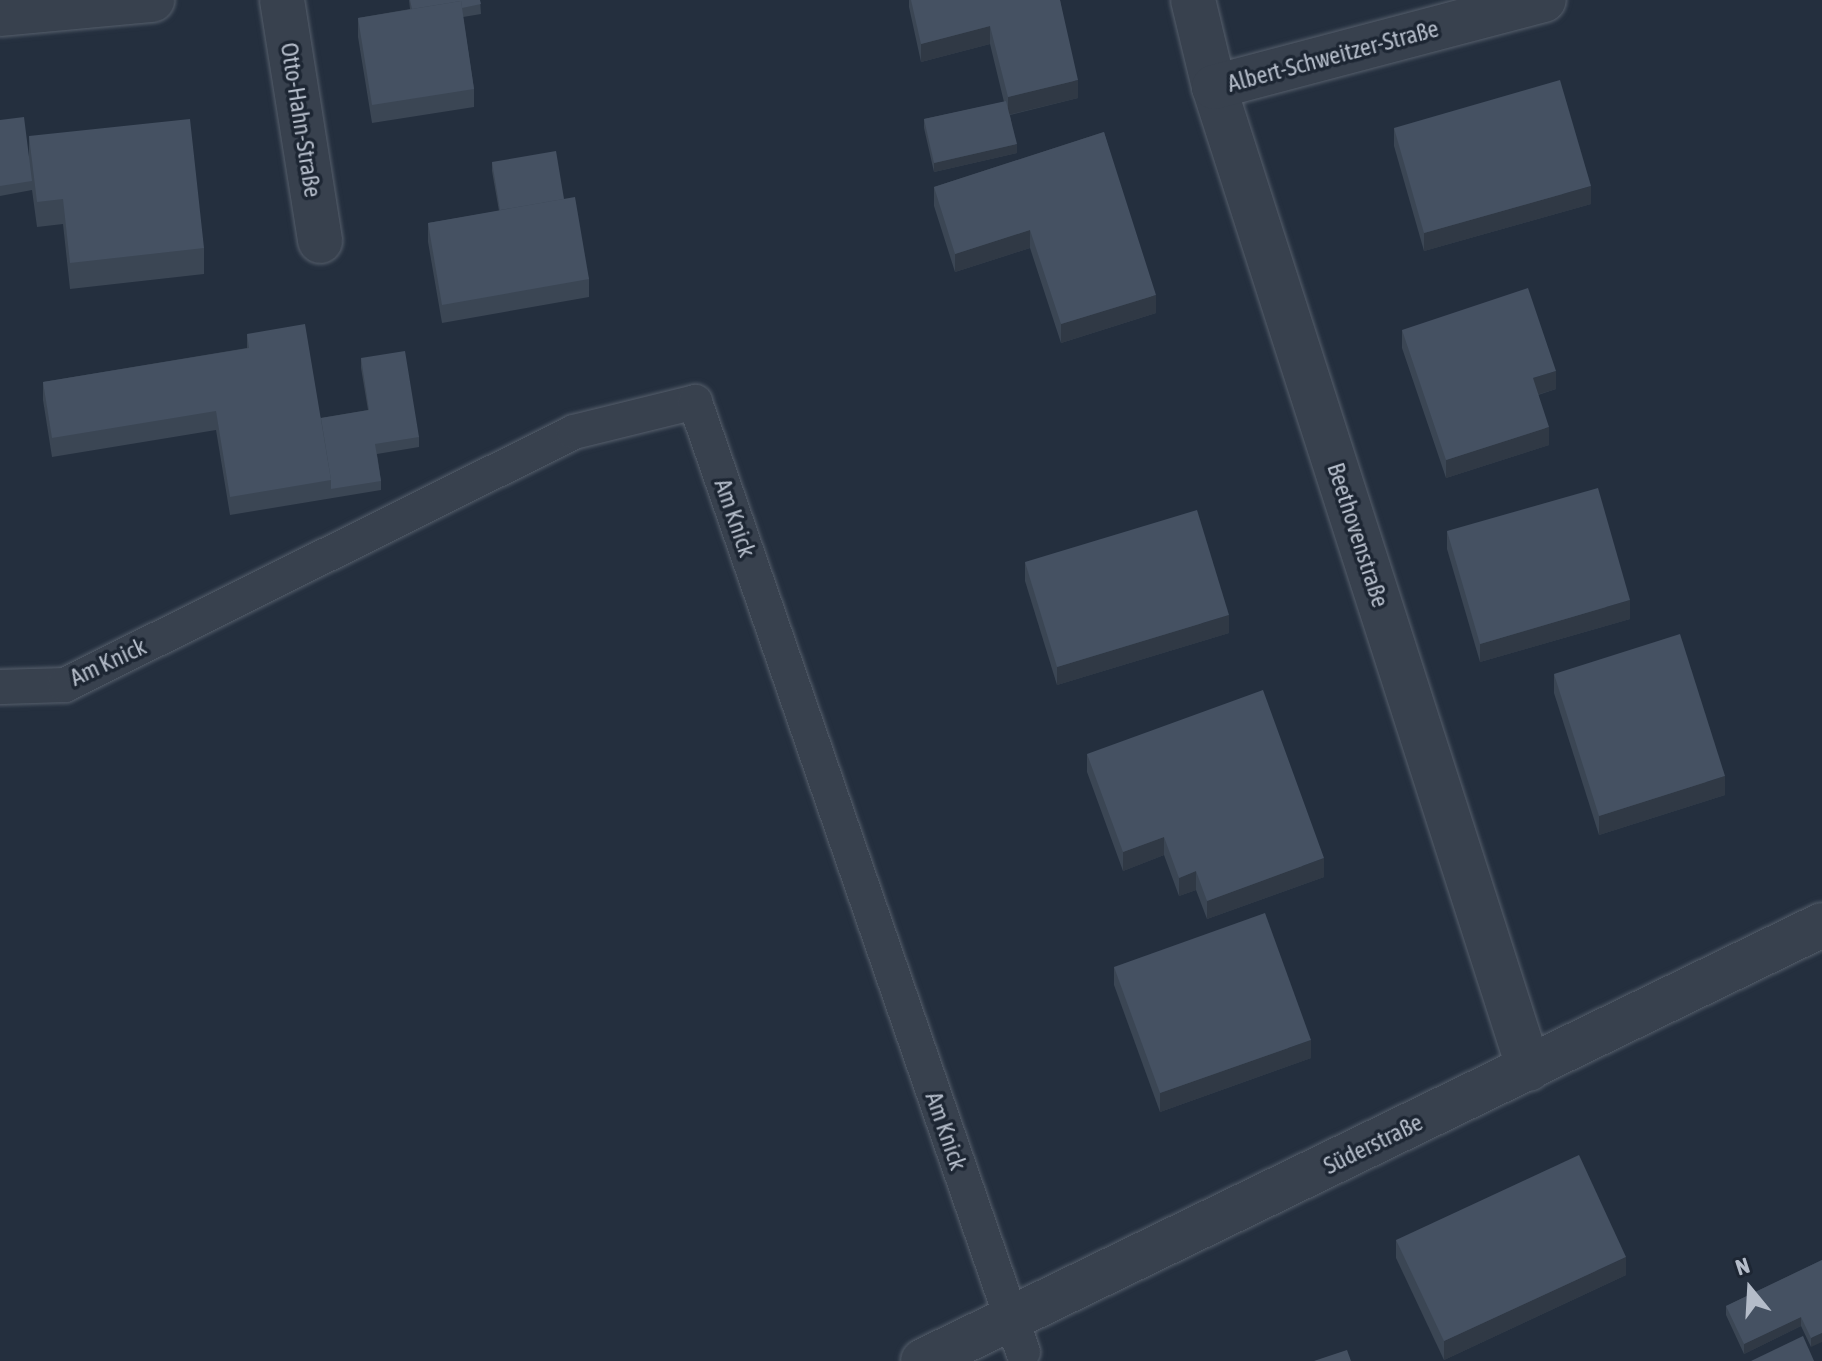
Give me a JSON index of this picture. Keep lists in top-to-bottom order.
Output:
{
  "streets": {
    "street": [
      "Albert-Schweitzer-Straße",
      "Otto-Hahn-Straße",
      "Beethovenstraße",
      "Süderstraße"
    ],
    "lane": ["Am Knick"]
  },
  "crossings": [
    ["Albert-Schweitzer-Straße", "Beethovenstraße"],
    ["Am Knick", "Süderstraße"],
    ["Beethovenstraße", "Süderstraße"]
  ],
  "north": "top"
}
